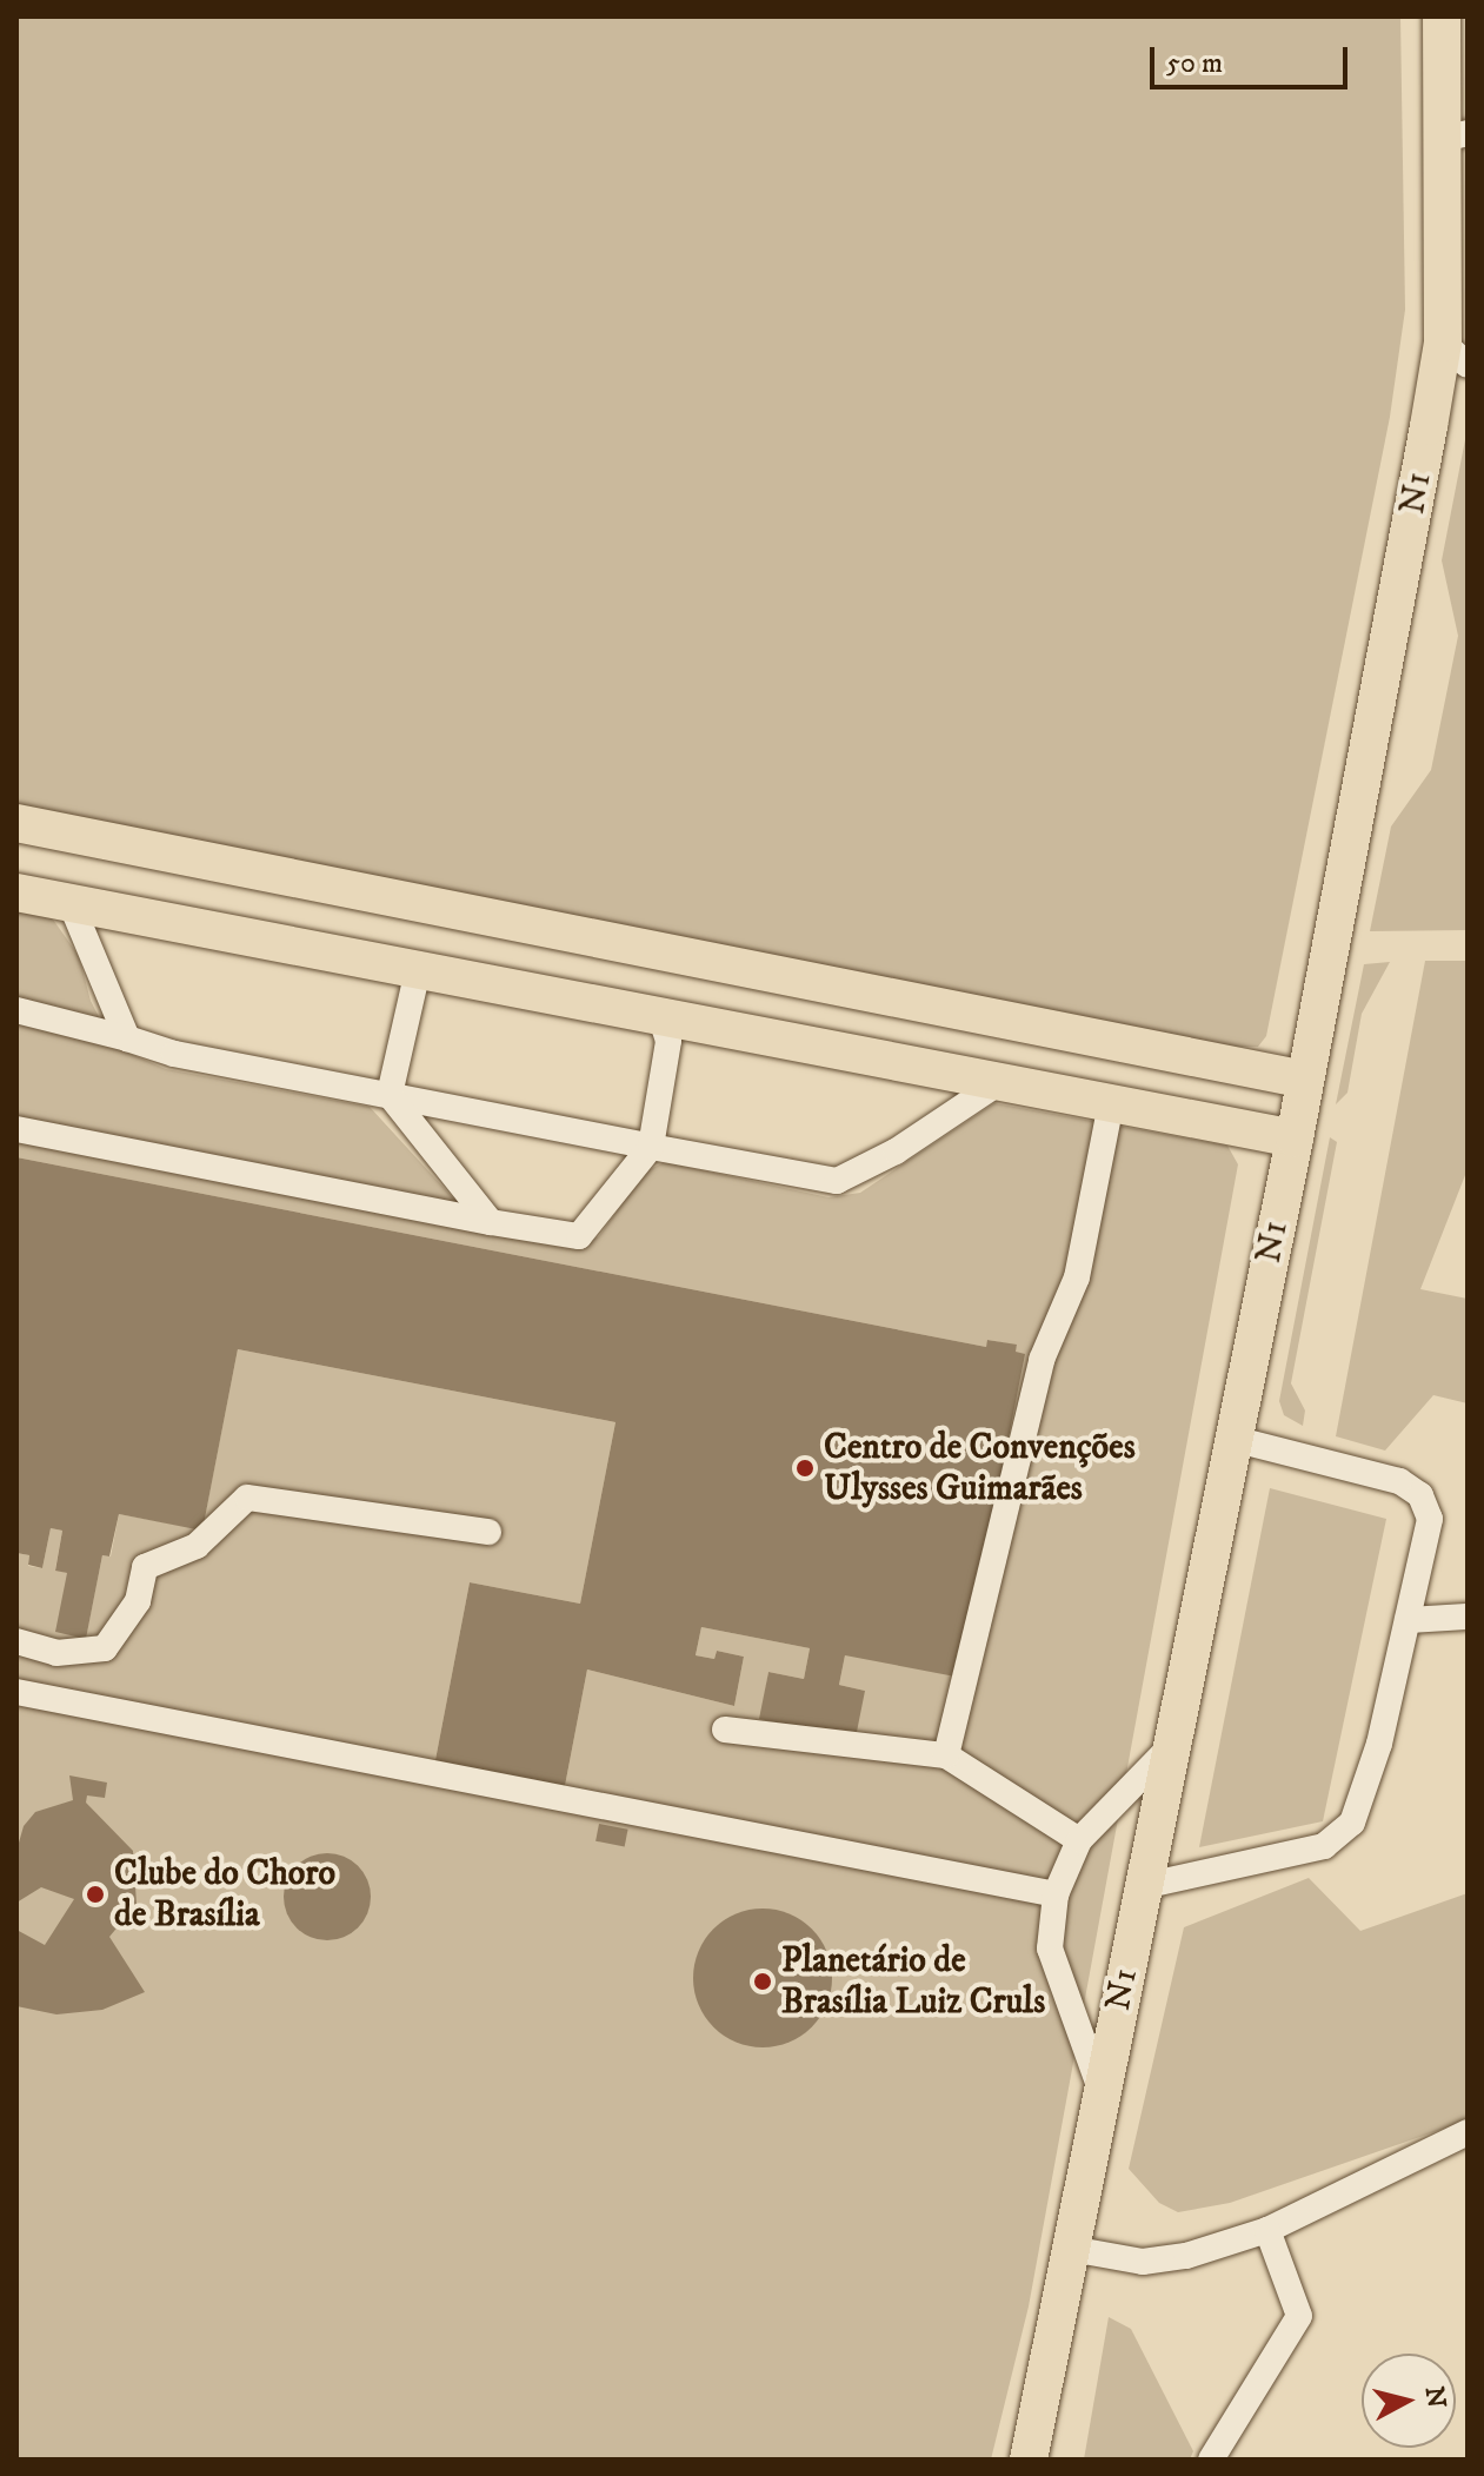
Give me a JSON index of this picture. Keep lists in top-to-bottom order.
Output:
{
  "streets": {
    "highway": ["N1"]
  },
  "places": ["Centro de Convenções Ulysses Guimarães", "Clube do Choro de Brasília", "Planetário de Brasília Luiz Cruls"],
  "scale_bar": "50 m",
  "north": "right"
}
